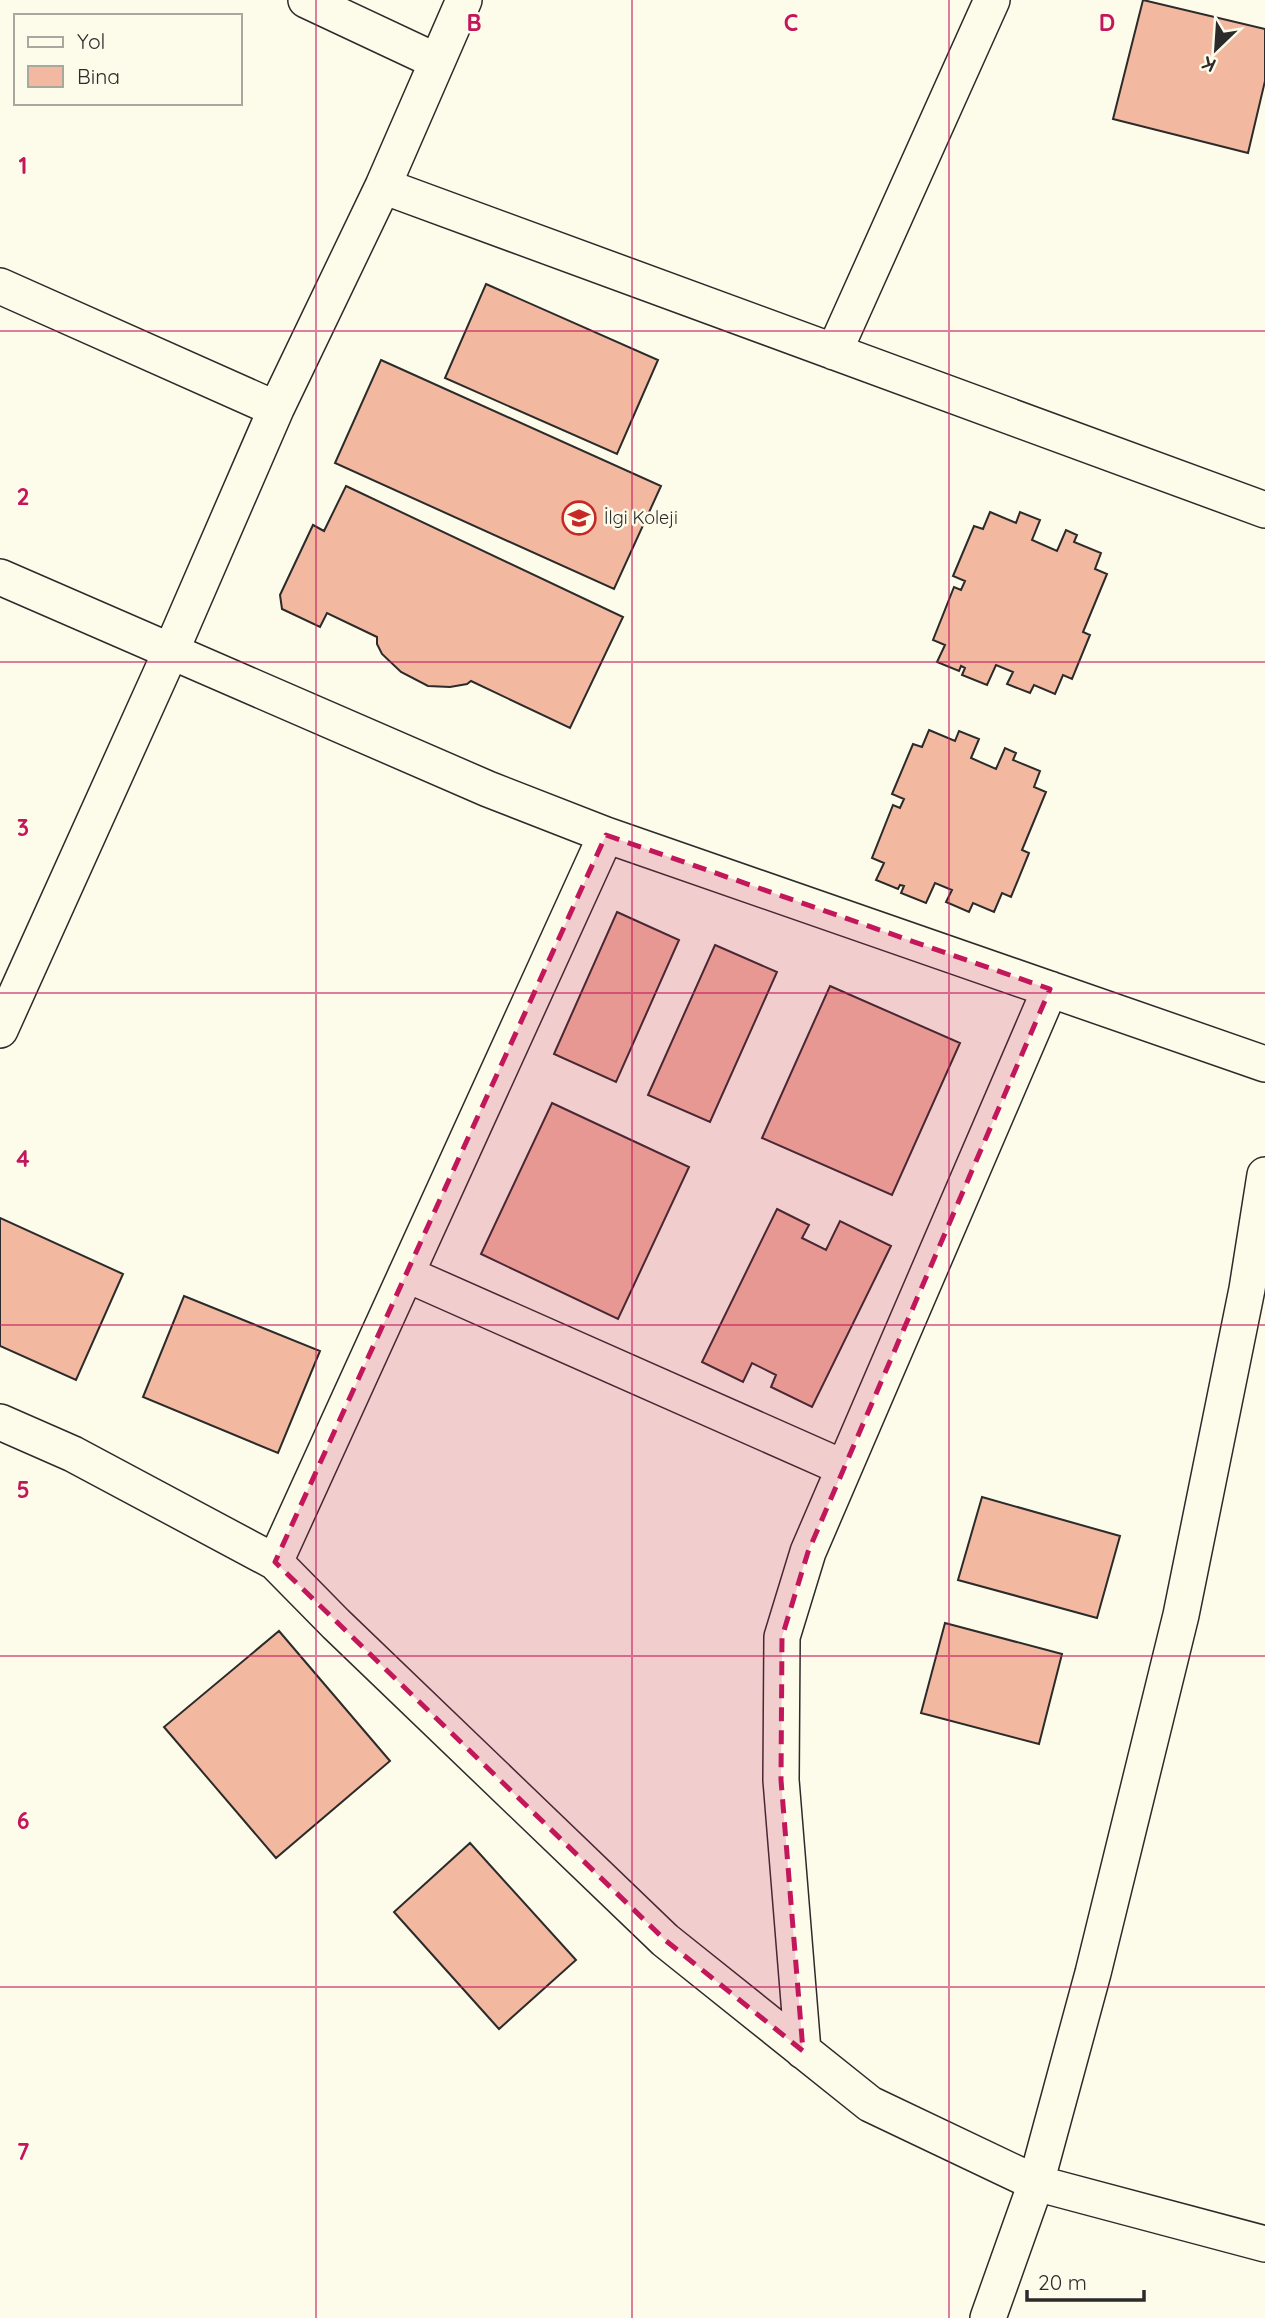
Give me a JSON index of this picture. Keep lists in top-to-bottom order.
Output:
{
  "places": {
    "school or university": ["İlgi Koleji"]
  },
  "legend": ["Yol", "Bina"],
  "scale_bar": "20 m",
  "north": "bottom left",
  "grid": {
    "columns": ["B", "C", "D"],
    "rows": [
      "1",
      "2",
      "3",
      "4",
      "5",
      "6",
      "7"
    ]
  }
}
